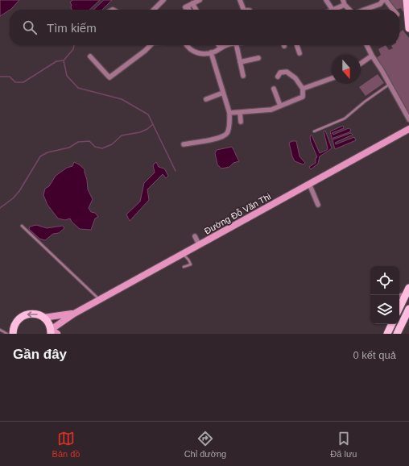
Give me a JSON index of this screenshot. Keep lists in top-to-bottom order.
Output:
{
  "streets": {
    "street": ["Đường Đỗ Văn Thi"]
  },
  "north": "bottom",
  "page": {
    "search": "Tìm kiếm",
    "heading": ["Gần đây", "0 kết quả"],
    "nav": ["Bản đồ", "Chỉ đường", "Đã lưu"]
  }
}
